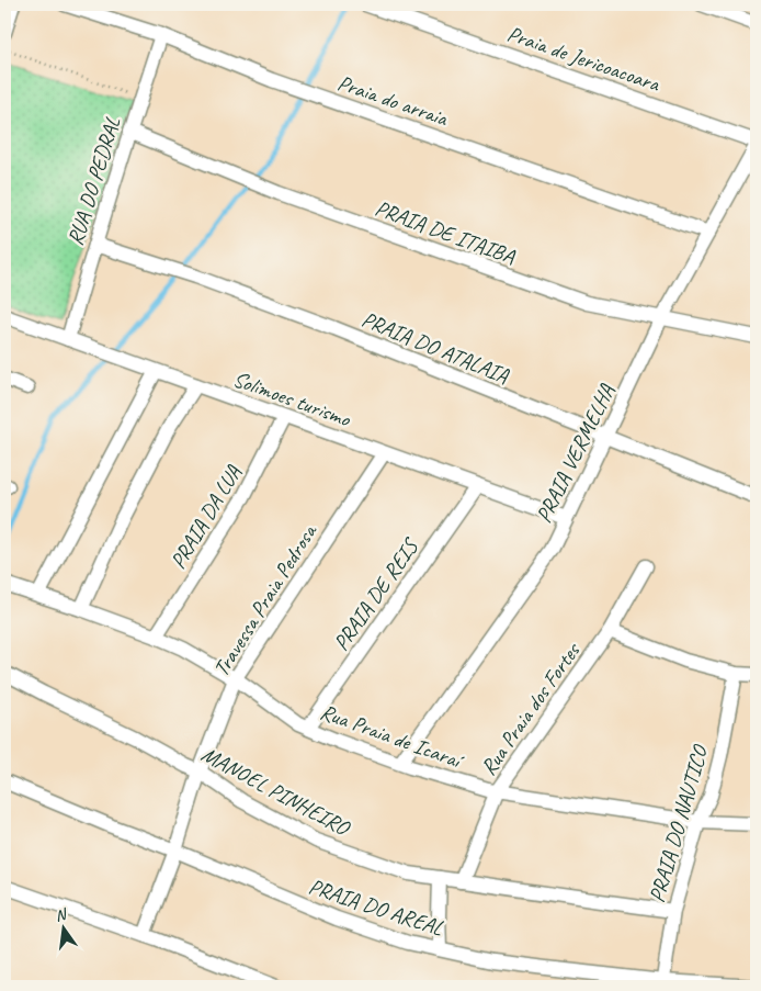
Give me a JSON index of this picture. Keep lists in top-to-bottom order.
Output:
{
  "streets": {
    "street": [
      "Praia de Jericoacoara",
      "Praia do arraia",
      "RUA DO PEDRAL",
      "PRAIA DE ITAIBA",
      "PRAIA DO ATALAIA",
      "Solimoes turismo",
      "PRAIA VERMELHA",
      "PRAIA DA LUA",
      "PRAIA DE REIS",
      "Travessa Praia Pedrosa",
      "Rua Praia dos Fortes",
      "Rua Praia de Icaraí",
      "MANOEL PINHEIRO",
      "PRAIA DO NAUTICO",
      "PRAIA DO AREAL"
    ]
  },
  "crossings": [
    ["Praia de Jericoacoara", "PRAIA VERMELHA"],
    ["Praia do arraia", "RUA DO PEDRAL"],
    ["Praia do arraia", "PRAIA VERMELHA"],
    ["RUA DO PEDRAL", "PRAIA DE ITAIBA"],
    ["RUA DO PEDRAL", "PRAIA DO ATALAIA"],
    ["RUA DO PEDRAL", "Solimoes turismo"],
    ["PRAIA DE ITAIBA", "PRAIA VERMELHA"],
    ["PRAIA DO ATALAIA", "PRAIA VERMELHA"],
    ["Solimoes turismo", "PRAIA VERMELHA"],
    ["Solimoes turismo", "PRAIA DA LUA"],
    ["Solimoes turismo", "PRAIA DE REIS"],
    ["Solimoes turismo", "Travessa Praia Pedrosa"],
    ["PRAIA VERMELHA", "Rua Praia de Icaraí"],
    ["PRAIA DA LUA", "Rua Praia de Icaraí"],
    ["PRAIA DE REIS", "Rua Praia de Icaraí"],
    ["Travessa Praia Pedrosa", "Rua Praia de Icaraí"],
    ["Travessa Praia Pedrosa", "MANOEL PINHEIRO"],
    ["Travessa Praia Pedrosa", "PRAIA DO AREAL"],
    ["Rua Praia dos Fortes", "Rua Praia de Icaraí"],
    ["Rua Praia dos Fortes", "MANOEL PINHEIRO"],
    ["Rua Praia de Icaraí", "PRAIA DO NAUTICO"],
    ["MANOEL PINHEIRO", "PRAIA DO NAUTICO"],
    ["PRAIA DO NAUTICO", "PRAIA DO AREAL"]
  ],
  "north": "top"
}
